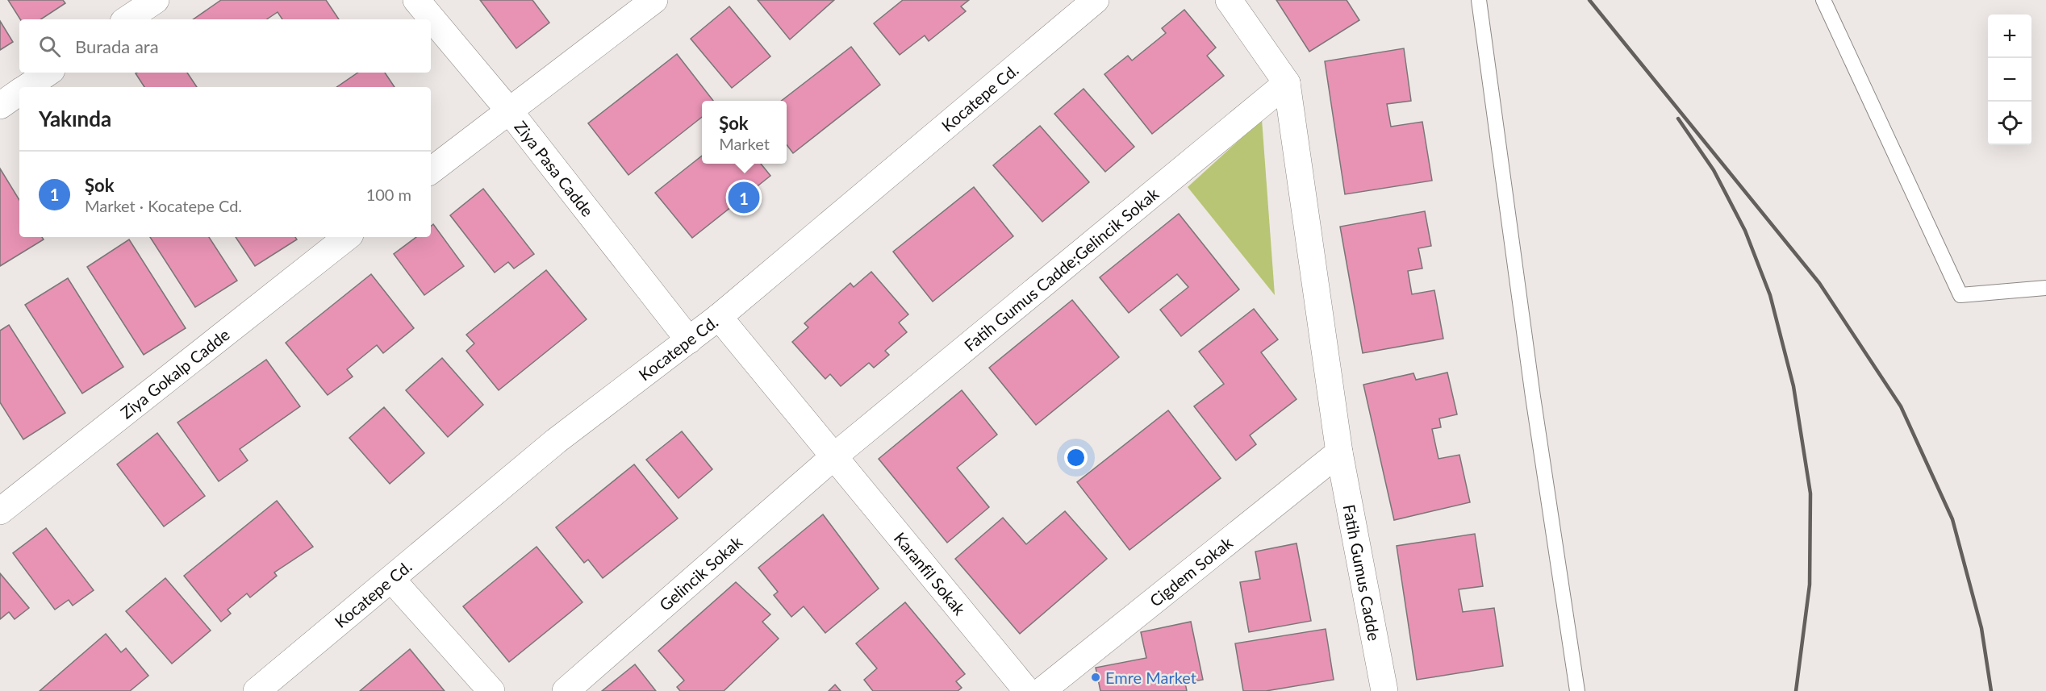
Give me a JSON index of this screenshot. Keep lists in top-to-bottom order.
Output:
{
  "streets": {
    "street": [
      "Kocatepe Cd.",
      "Ziya Pasa Cadde",
      "Fatih Gumus Cadde;Gelincik Sokak",
      "Ziya Gokalp Cadde",
      "Cigdem Sokak",
      "Fatih Gumus Cadde",
      "Gelincik Sokak",
      "Karanfil Sokak"
    ]
  },
  "crossings": [
    ["Kocatepe Cd.", "Ziya Pasa Cadde"],
    ["Kocatepe Cd.", "Karanfil Sokak"],
    ["Fatih Gumus Cadde;Gelincik Sokak", "Gelincik Sokak"],
    ["Fatih Gumus Cadde;Gelincik Sokak", "Karanfil Sokak"],
    ["Cigdem Sokak", "Fatih Gumus Cadde"],
    ["Gelincik Sokak", "Karanfil Sokak"]
  ],
  "places": ["Emre Market"],
  "page": {
    "map_buttons": ["+", "−"],
    "search": "Burada ara",
    "heading": "Yakında",
    "popup": ["Şok", "Market"],
    "list": [
      {
        "mark": "1",
        "name": "Şok",
        "note": "Market · Kocatepe Cd.",
        "value": "100 m"
      }
    ],
    "pins": "1"
  }
}
